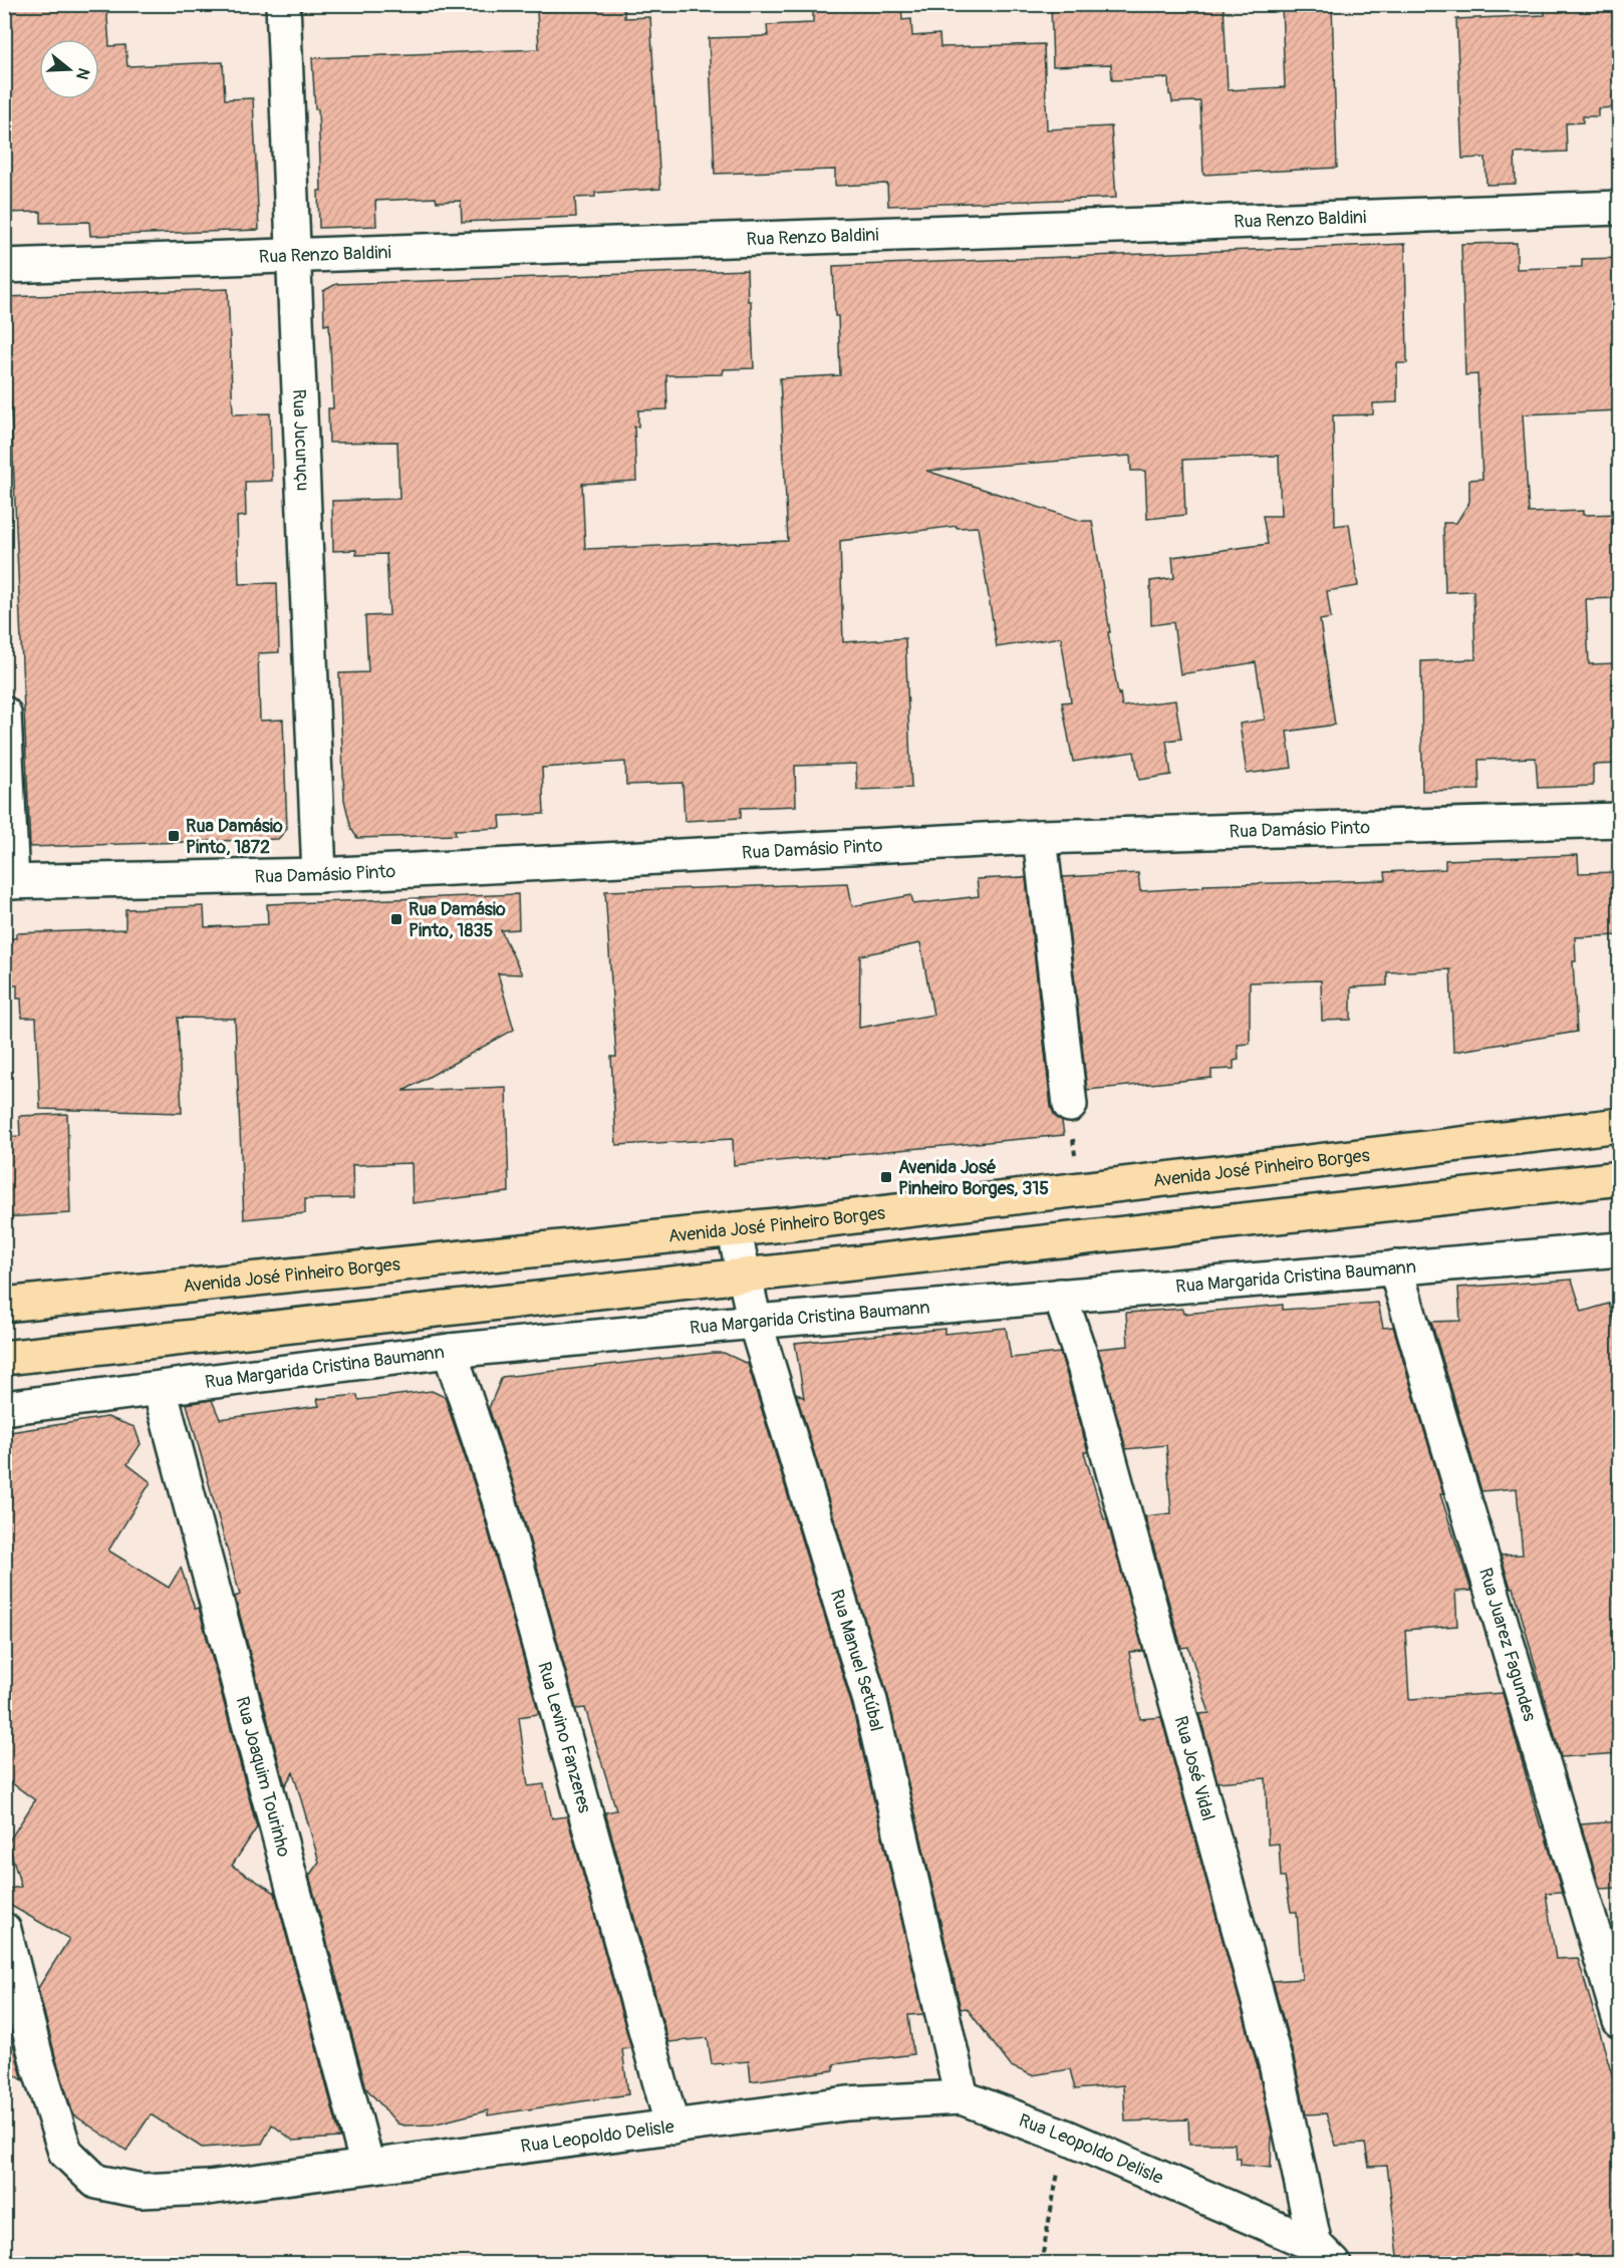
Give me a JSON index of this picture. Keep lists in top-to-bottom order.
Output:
{
  "streets": {
    "main road": ["Avenida José Pinheiro Borges"],
    "street": [
      "Rua Renzo Baldini",
      "Rua Jucuruçu",
      "Rua Damásio Pinto",
      "Rua Margarida Cristina Baumann",
      "Rua Juarez Fagundes",
      "Rua Manuel Setúbal",
      "Rua Levino Fanzeres",
      "Rua José Vidal",
      "Rua Joaquim Tourinho",
      "Rua Leopoldo Delisle"
    ]
  },
  "crossings": [
    ["Rua Renzo Baldini", "Rua Jucuruçu"],
    ["Rua Jucuruçu", "Rua Damásio Pinto"],
    ["Avenida José Pinheiro Borges", "Rua Manuel Setúbal"],
    ["Rua Margarida Cristina Baumann", "Rua Juarez Fagundes"],
    ["Rua Margarida Cristina Baumann", "Rua Manuel Setúbal"],
    ["Rua Margarida Cristina Baumann", "Rua Levino Fanzeres"],
    ["Rua Margarida Cristina Baumann", "Rua José Vidal"],
    ["Rua Margarida Cristina Baumann", "Rua Joaquim Tourinho"],
    ["Rua Manuel Setúbal", "Rua Leopoldo Delisle"],
    ["Rua Levino Fanzeres", "Rua Leopoldo Delisle"],
    ["Rua José Vidal", "Rua Leopoldo Delisle"],
    ["Rua Joaquim Tourinho", "Rua Leopoldo Delisle"]
  ],
  "places": {
    "transit": ["Rua Damásio Pinto, 1872", "Rua Damásio Pinto, 1835", "Avenida José Pinheiro Borges, 315"]
  },
  "north": "right"
}
